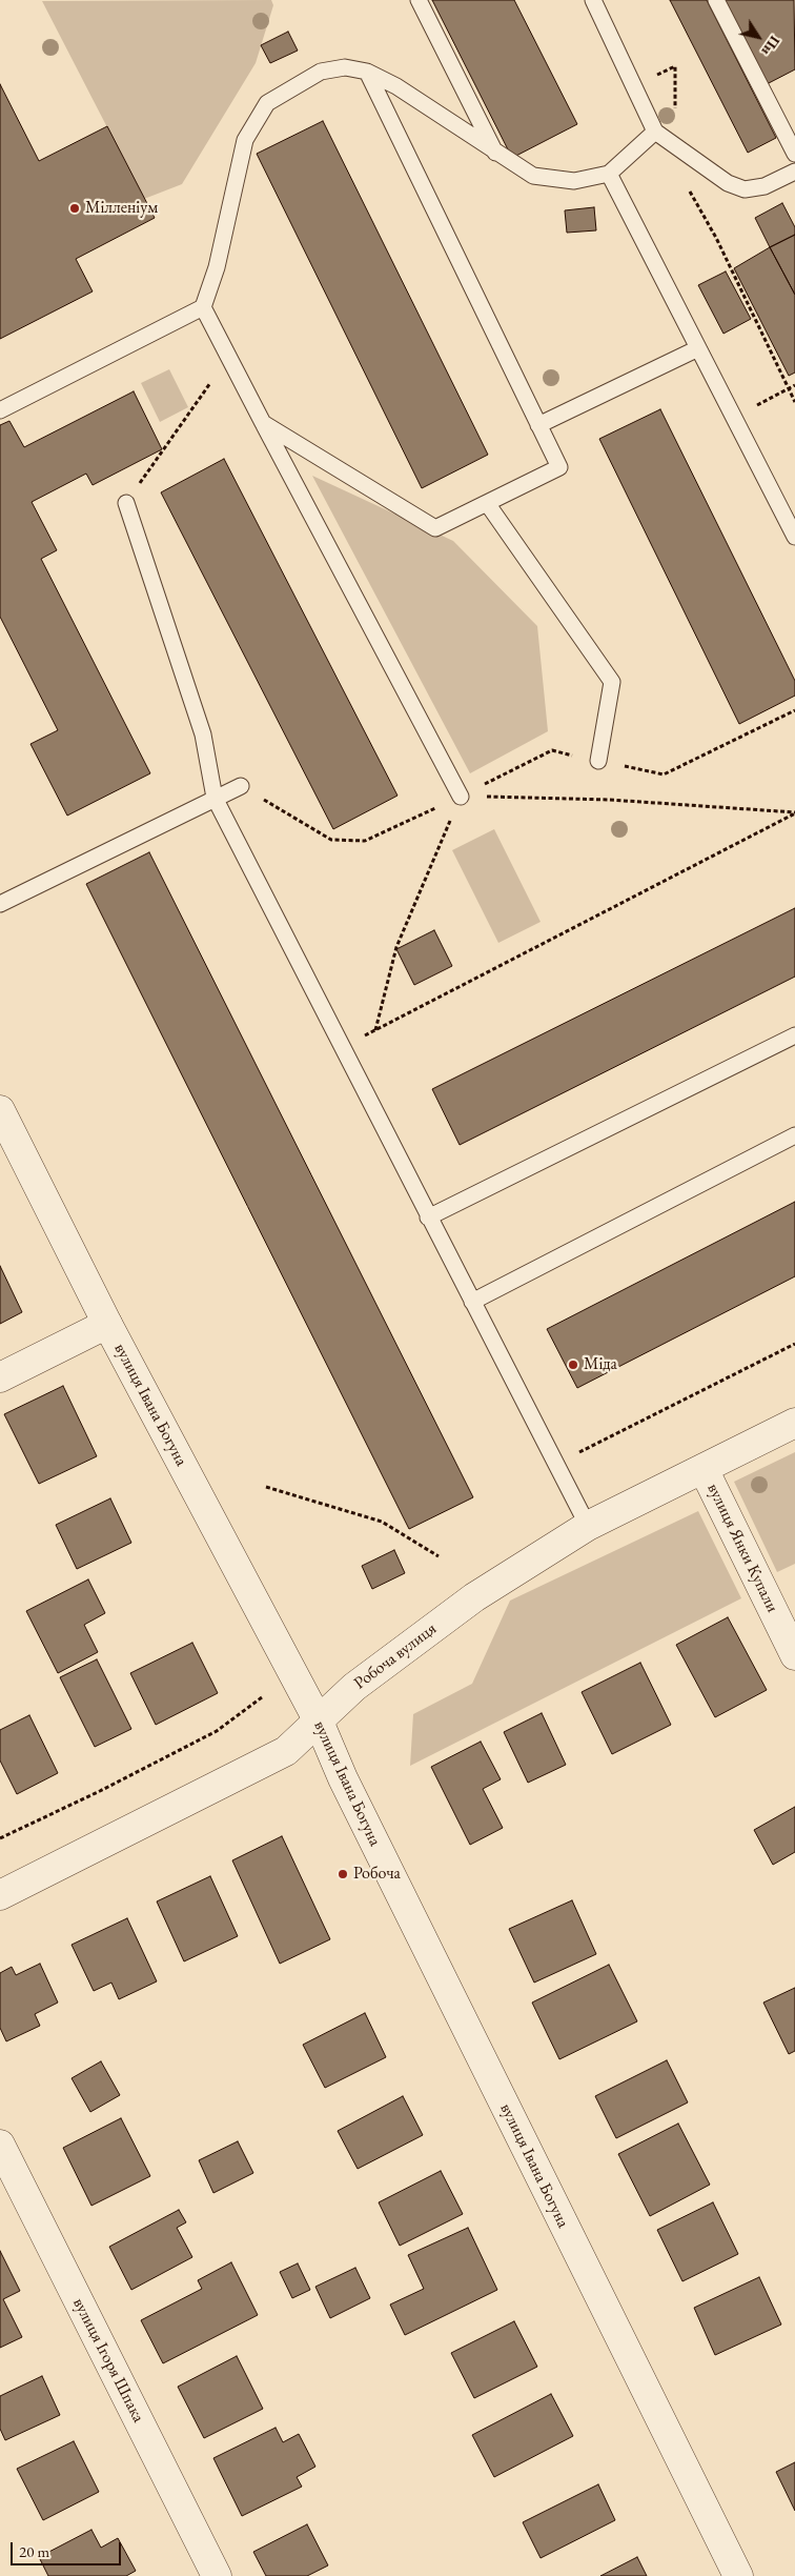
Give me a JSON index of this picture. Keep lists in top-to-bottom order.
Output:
{
  "streets": {
    "street": [
      "вулиця Івана Богуна",
      "вулиця Янки Купали",
      "Робоча вулиця",
      "вулиця Ігоря Шпака"
    ]
  },
  "crossings": [
    ["вулиця Івана Богуна", "Робоча вулиця"],
    ["вулиця Янки Купали", "Робоча вулиця"]
  ],
  "places": ["Мілленіум", "Міда", "Робоча"],
  "scale_bar": "20 m",
  "north": "bottom right"
}
